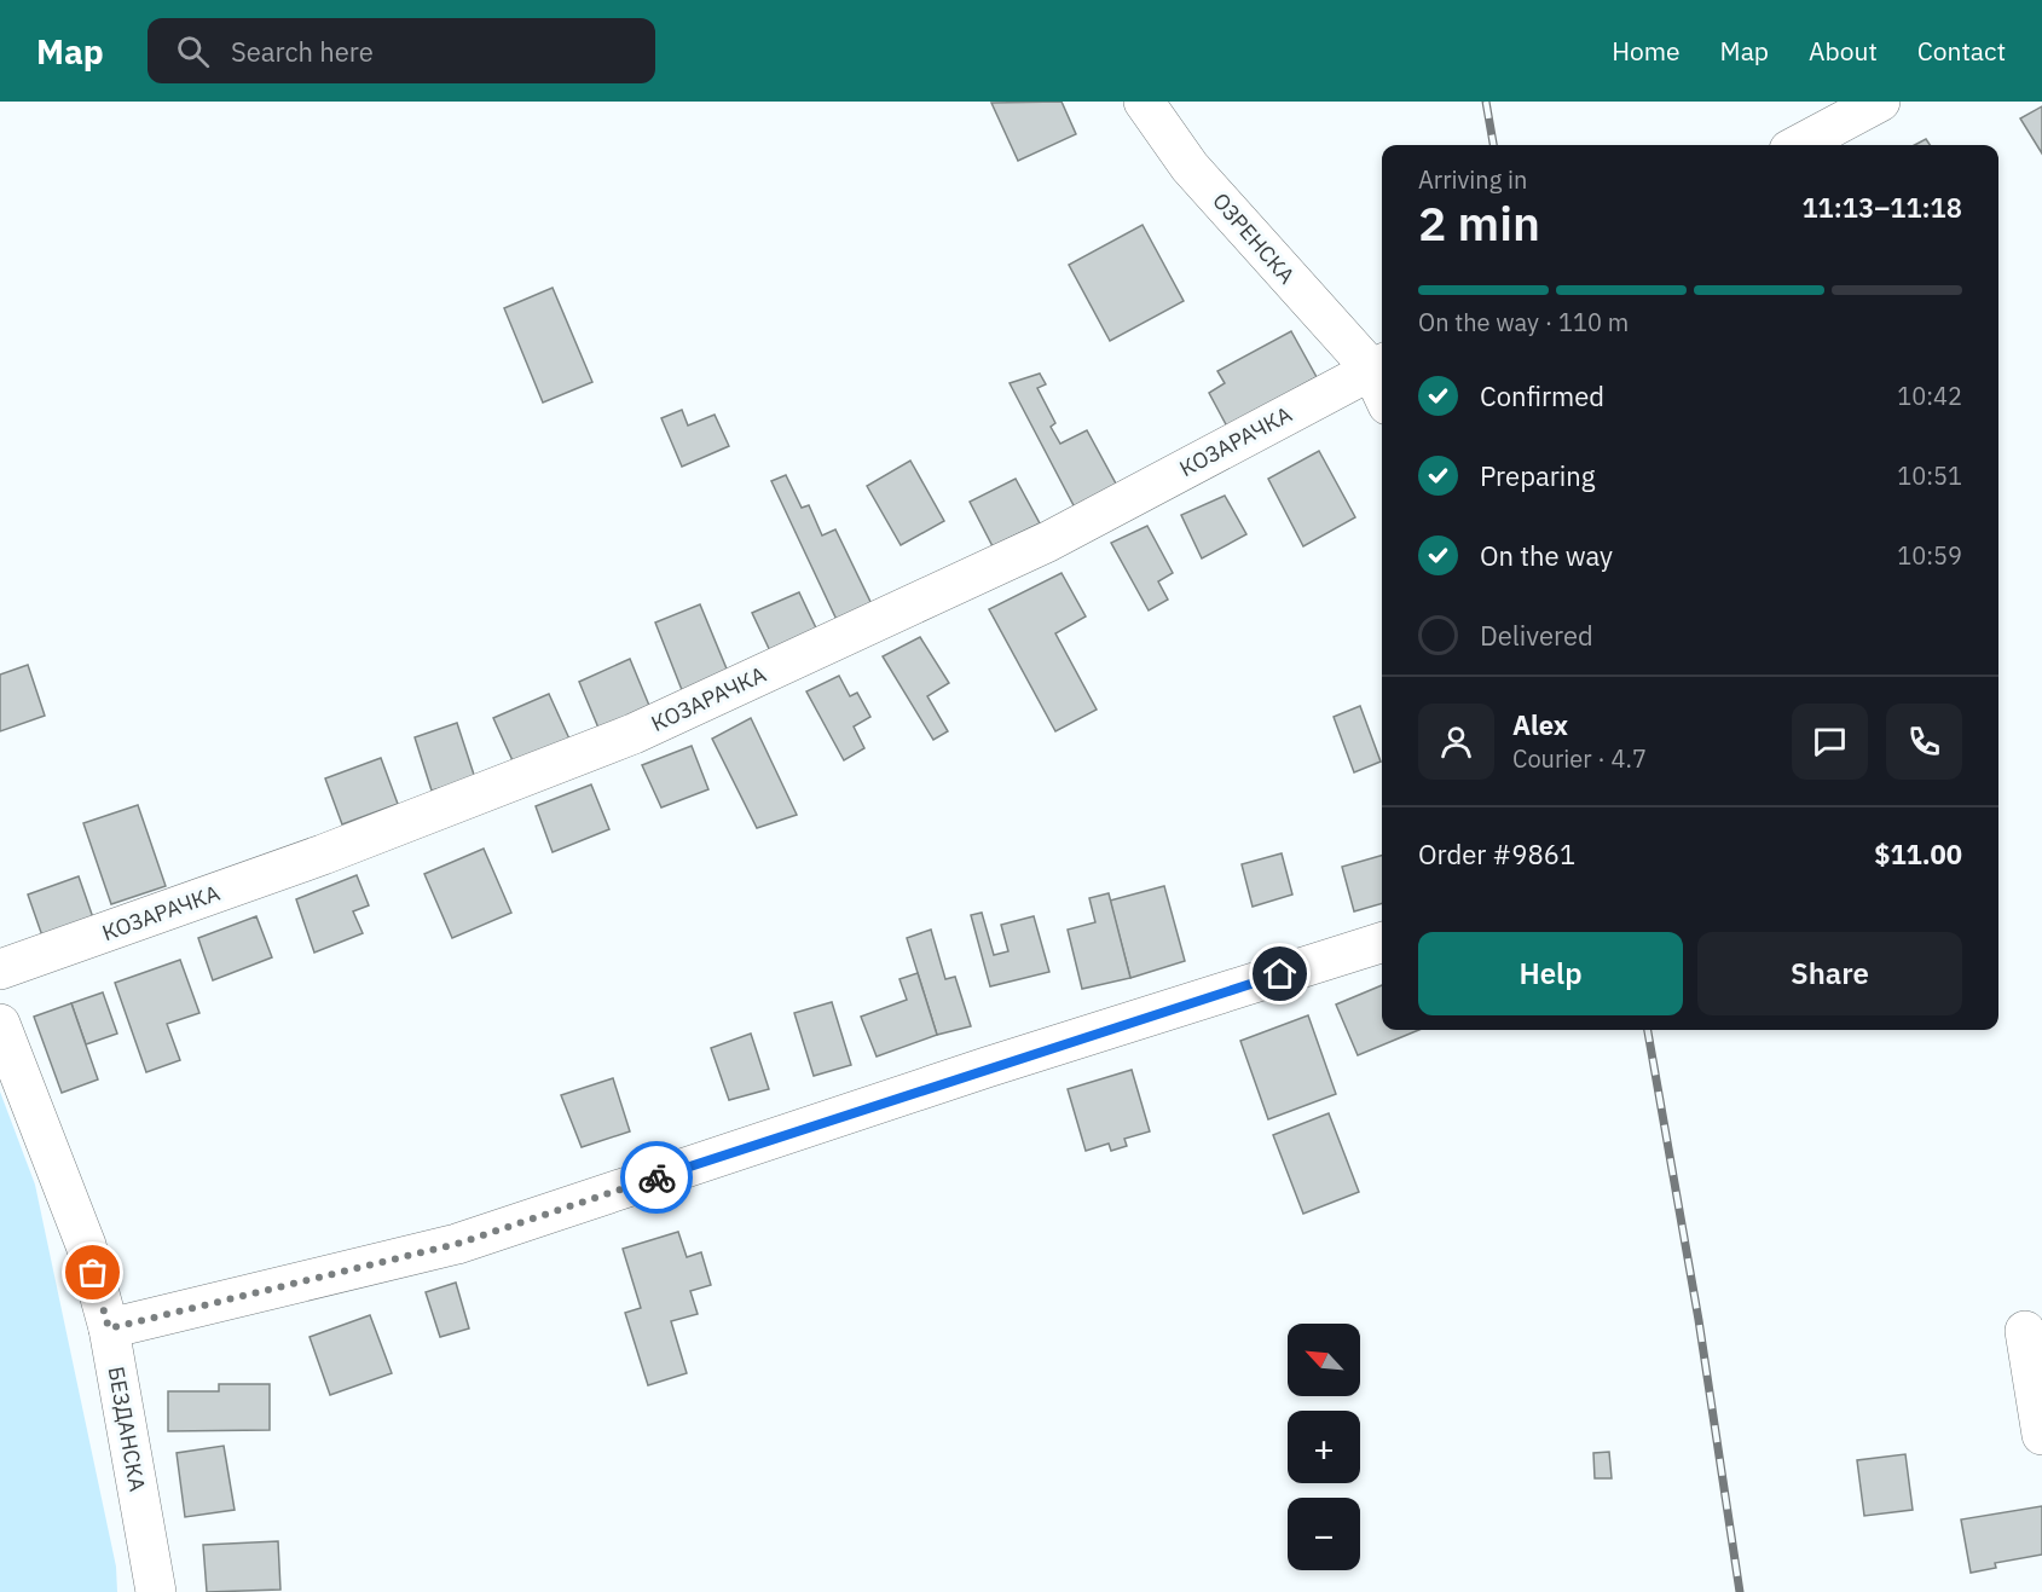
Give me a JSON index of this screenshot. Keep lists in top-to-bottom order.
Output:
{
  "streets": {
    "street": ["ОЗРЕНСКА", "КОЗАРАЧКА", "БЕЗДАНСКА"]
  },
  "crossings": [
    ["ОЗРЕНСКА", "КОЗАРАЧКА"]
  ],
  "north": "top left",
  "page": {
    "header": "Map",
    "search": "Search here",
    "nav": [
      "Home",
      "Map",
      "About",
      "Contact"
    ],
    "heading": ["2 min", "Arriving in", "11:13–11:18"],
    "panel": [
      "Alex",
      "Courier · 4.7",
      "Order #9861",
      "$11.00"
    ],
    "bar": "On the way · 110 m",
    "list": [
      ["Confirmed", "10:42"],
      ["Preparing", "10:51"],
      ["On the way", "10:59"],
      "Delivered"
    ],
    "buttons": ["Help", "Share"],
    "map_buttons": ["+", "−"]
  }
}
